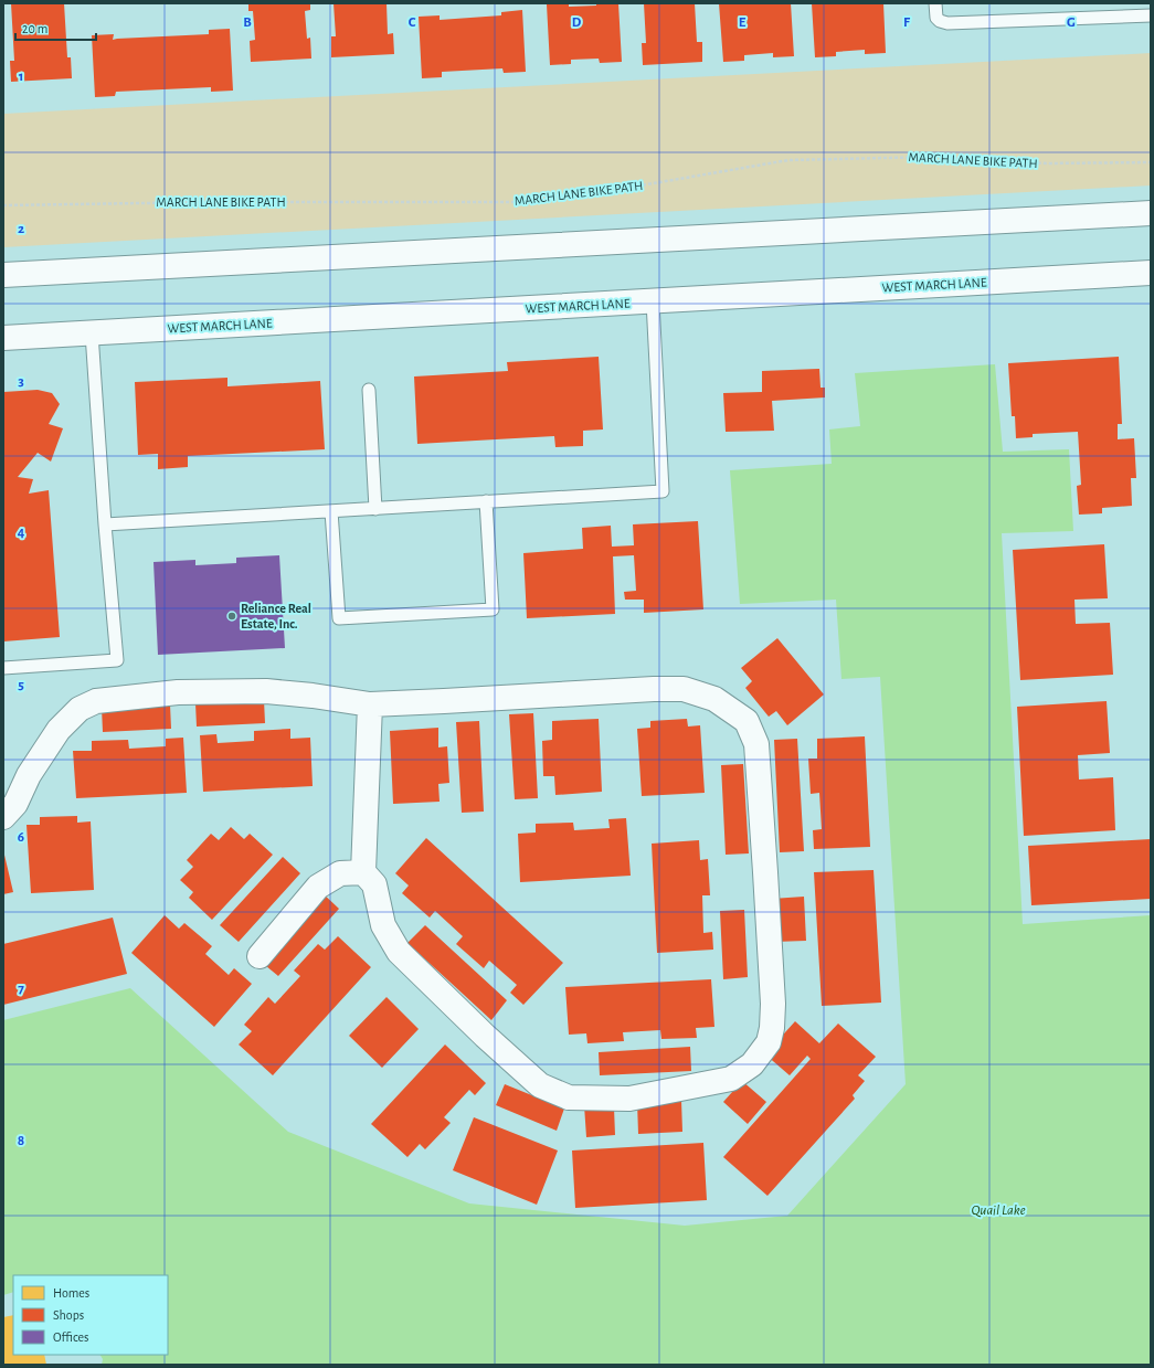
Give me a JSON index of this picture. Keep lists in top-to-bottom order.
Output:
{
  "streets": {
    "main road": ["WEST MARCH LANE"],
    "path": ["MARCH LANE BIKE PATH"]
  },
  "water": ["Quail Lake"],
  "places": ["Reliance Real Estate, Inc."],
  "legend": ["Homes", "Shops", "Offices"],
  "scale_bar": "20 m",
  "grid": {
    "columns": [
      "B",
      "C",
      "D",
      "E",
      "F",
      "G"
    ],
    "rows": [
      "1",
      "2",
      "3",
      "4",
      "5",
      "6",
      "7",
      "8"
    ]
  }
}
